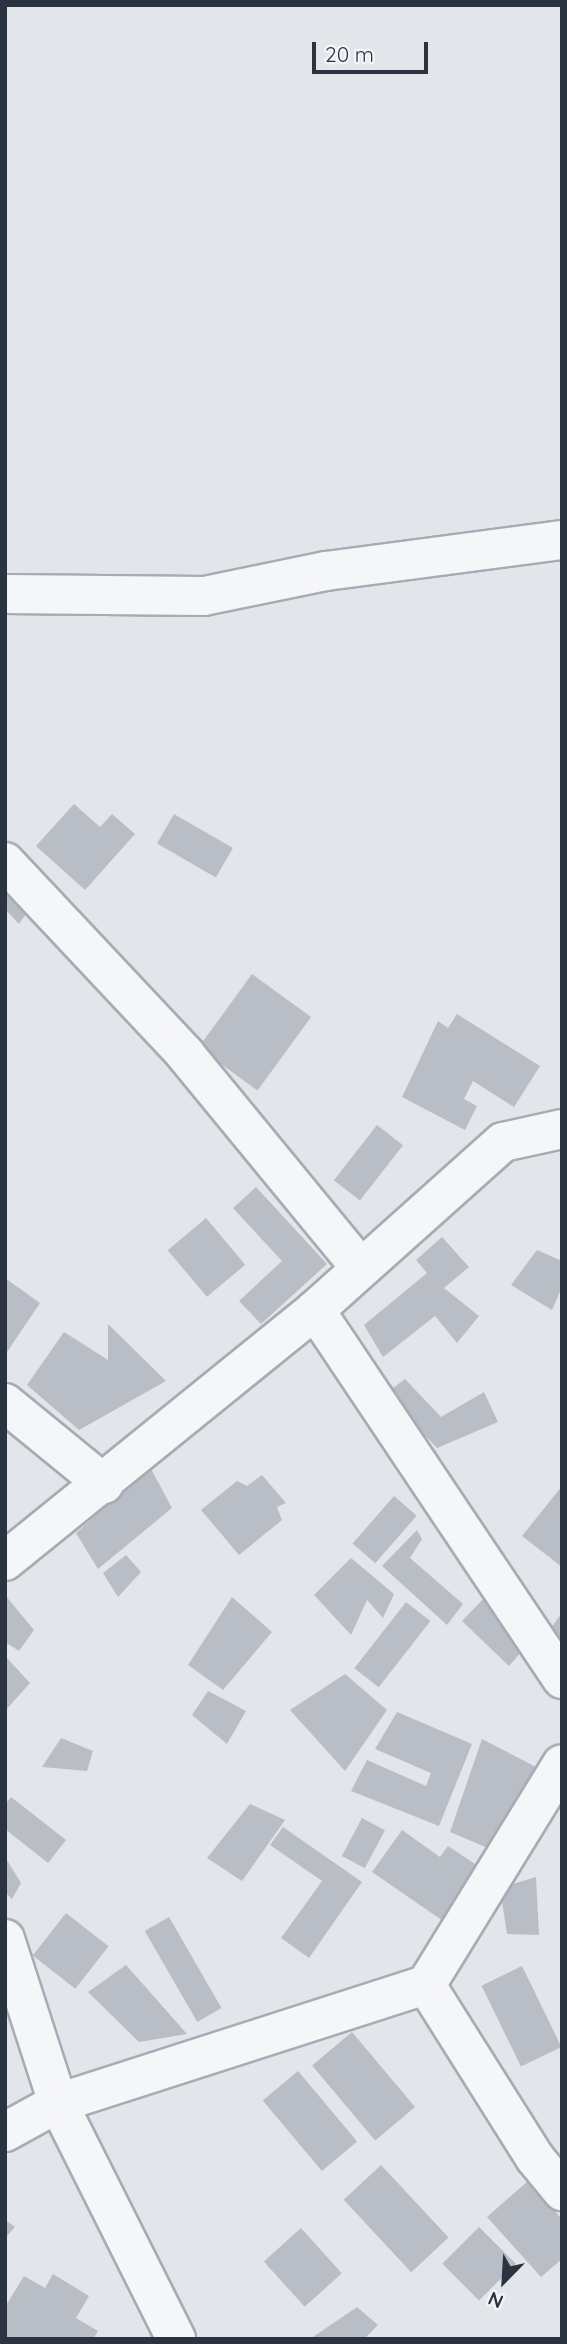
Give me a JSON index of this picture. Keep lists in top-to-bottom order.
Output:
{
  "scale_bar": "20 m",
  "north": "bottom left"
}
